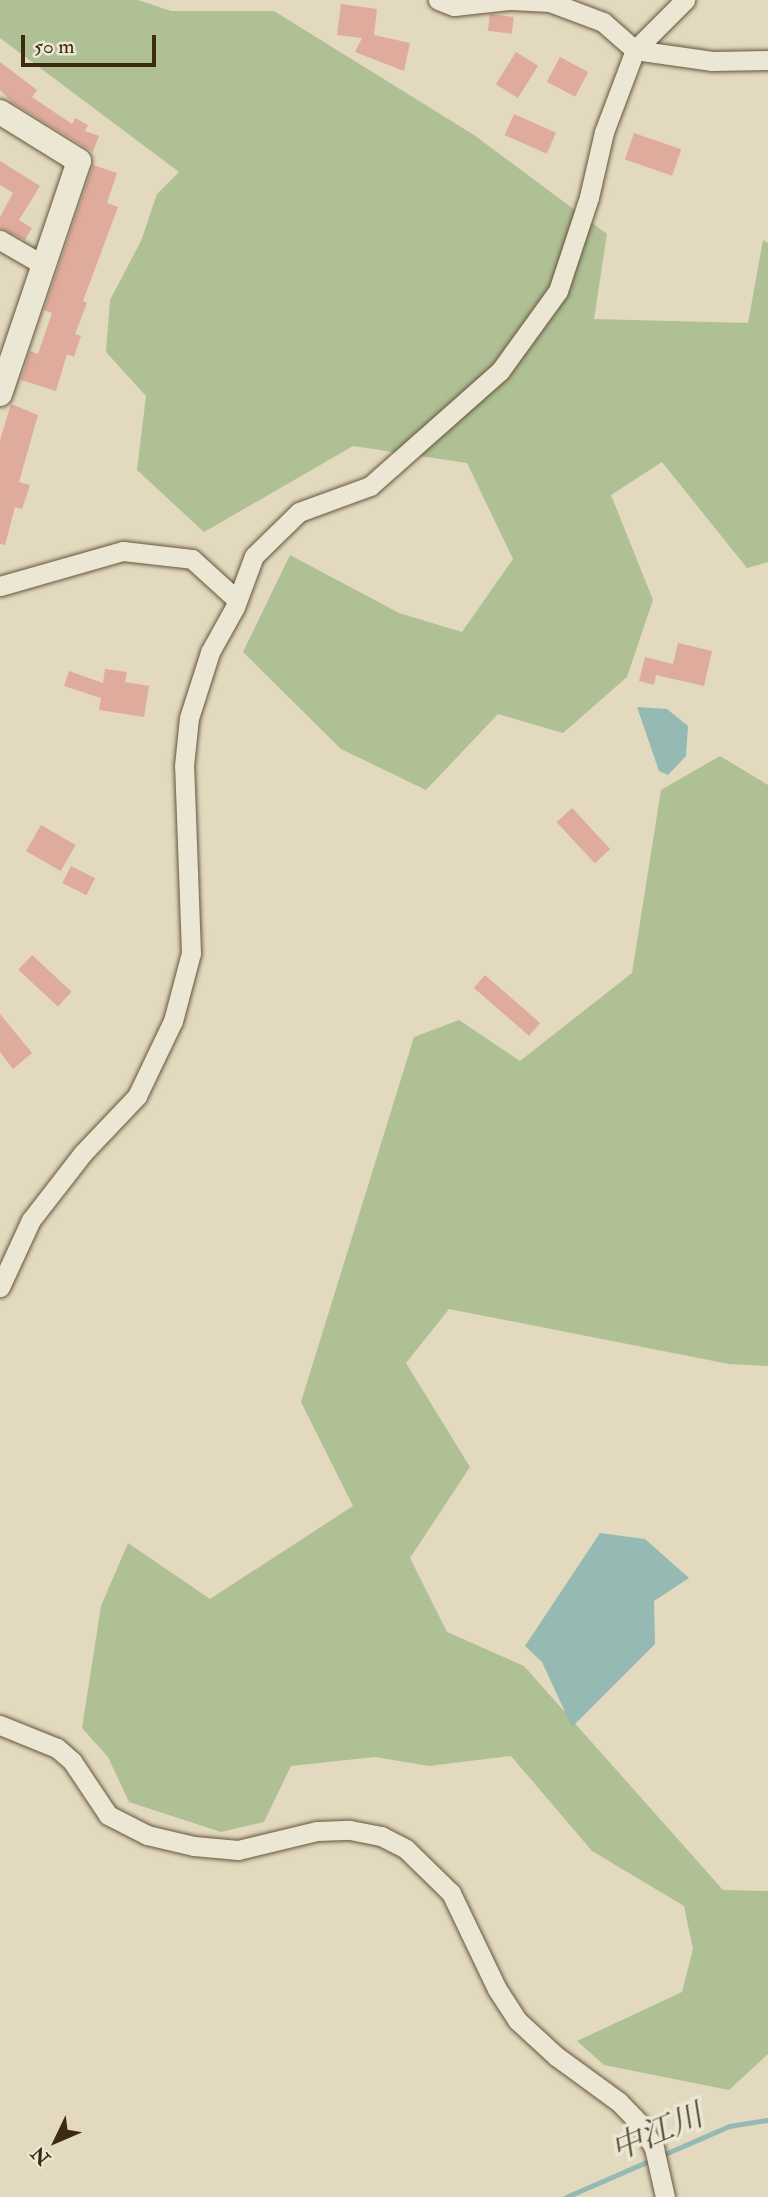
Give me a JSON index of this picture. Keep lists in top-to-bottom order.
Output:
{
  "water": ["中江川"],
  "scale_bar": "50 m",
  "north": "bottom left"
}
